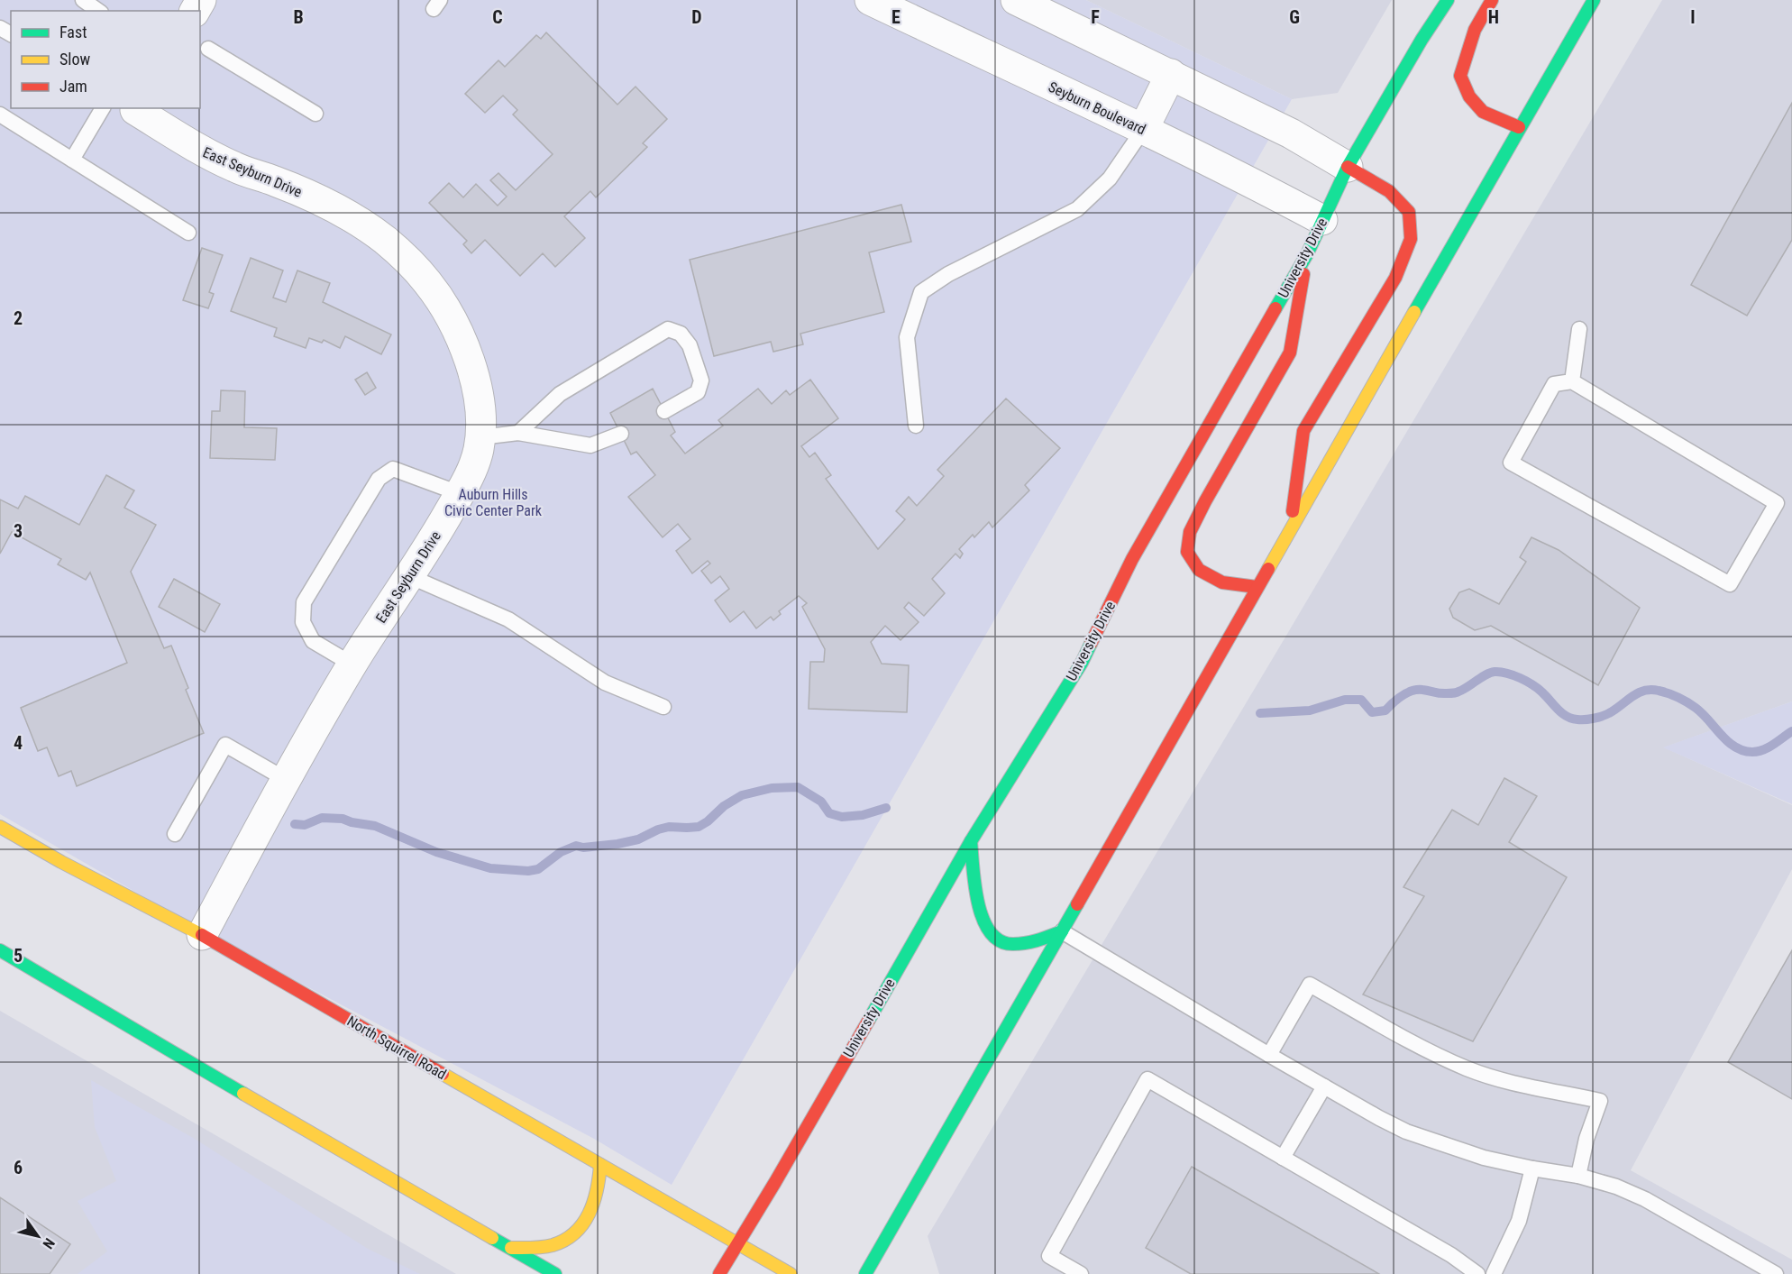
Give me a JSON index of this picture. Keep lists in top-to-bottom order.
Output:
{
  "streets": {
    "main road": ["University Drive", "North Squirrel Road"],
    "street": ["Seyburn Boulevard", "East Seyburn Drive"]
  },
  "crossings": [
    ["Seyburn Boulevard", "University Drive"],
    ["East Seyburn Drive", "North Squirrel Road"],
    ["University Drive", "North Squirrel Road"]
  ],
  "parks": ["Auburn Hills Civic Center Park"],
  "legend": ["Fast", "Slow", "Jam"],
  "north": "bottom right",
  "grid": {
    "columns": [
      "B",
      "C",
      "D",
      "E",
      "F",
      "G",
      "H",
      "I"
    ],
    "rows": [
      "2",
      "3",
      "4",
      "5",
      "6"
    ]
  }
}
